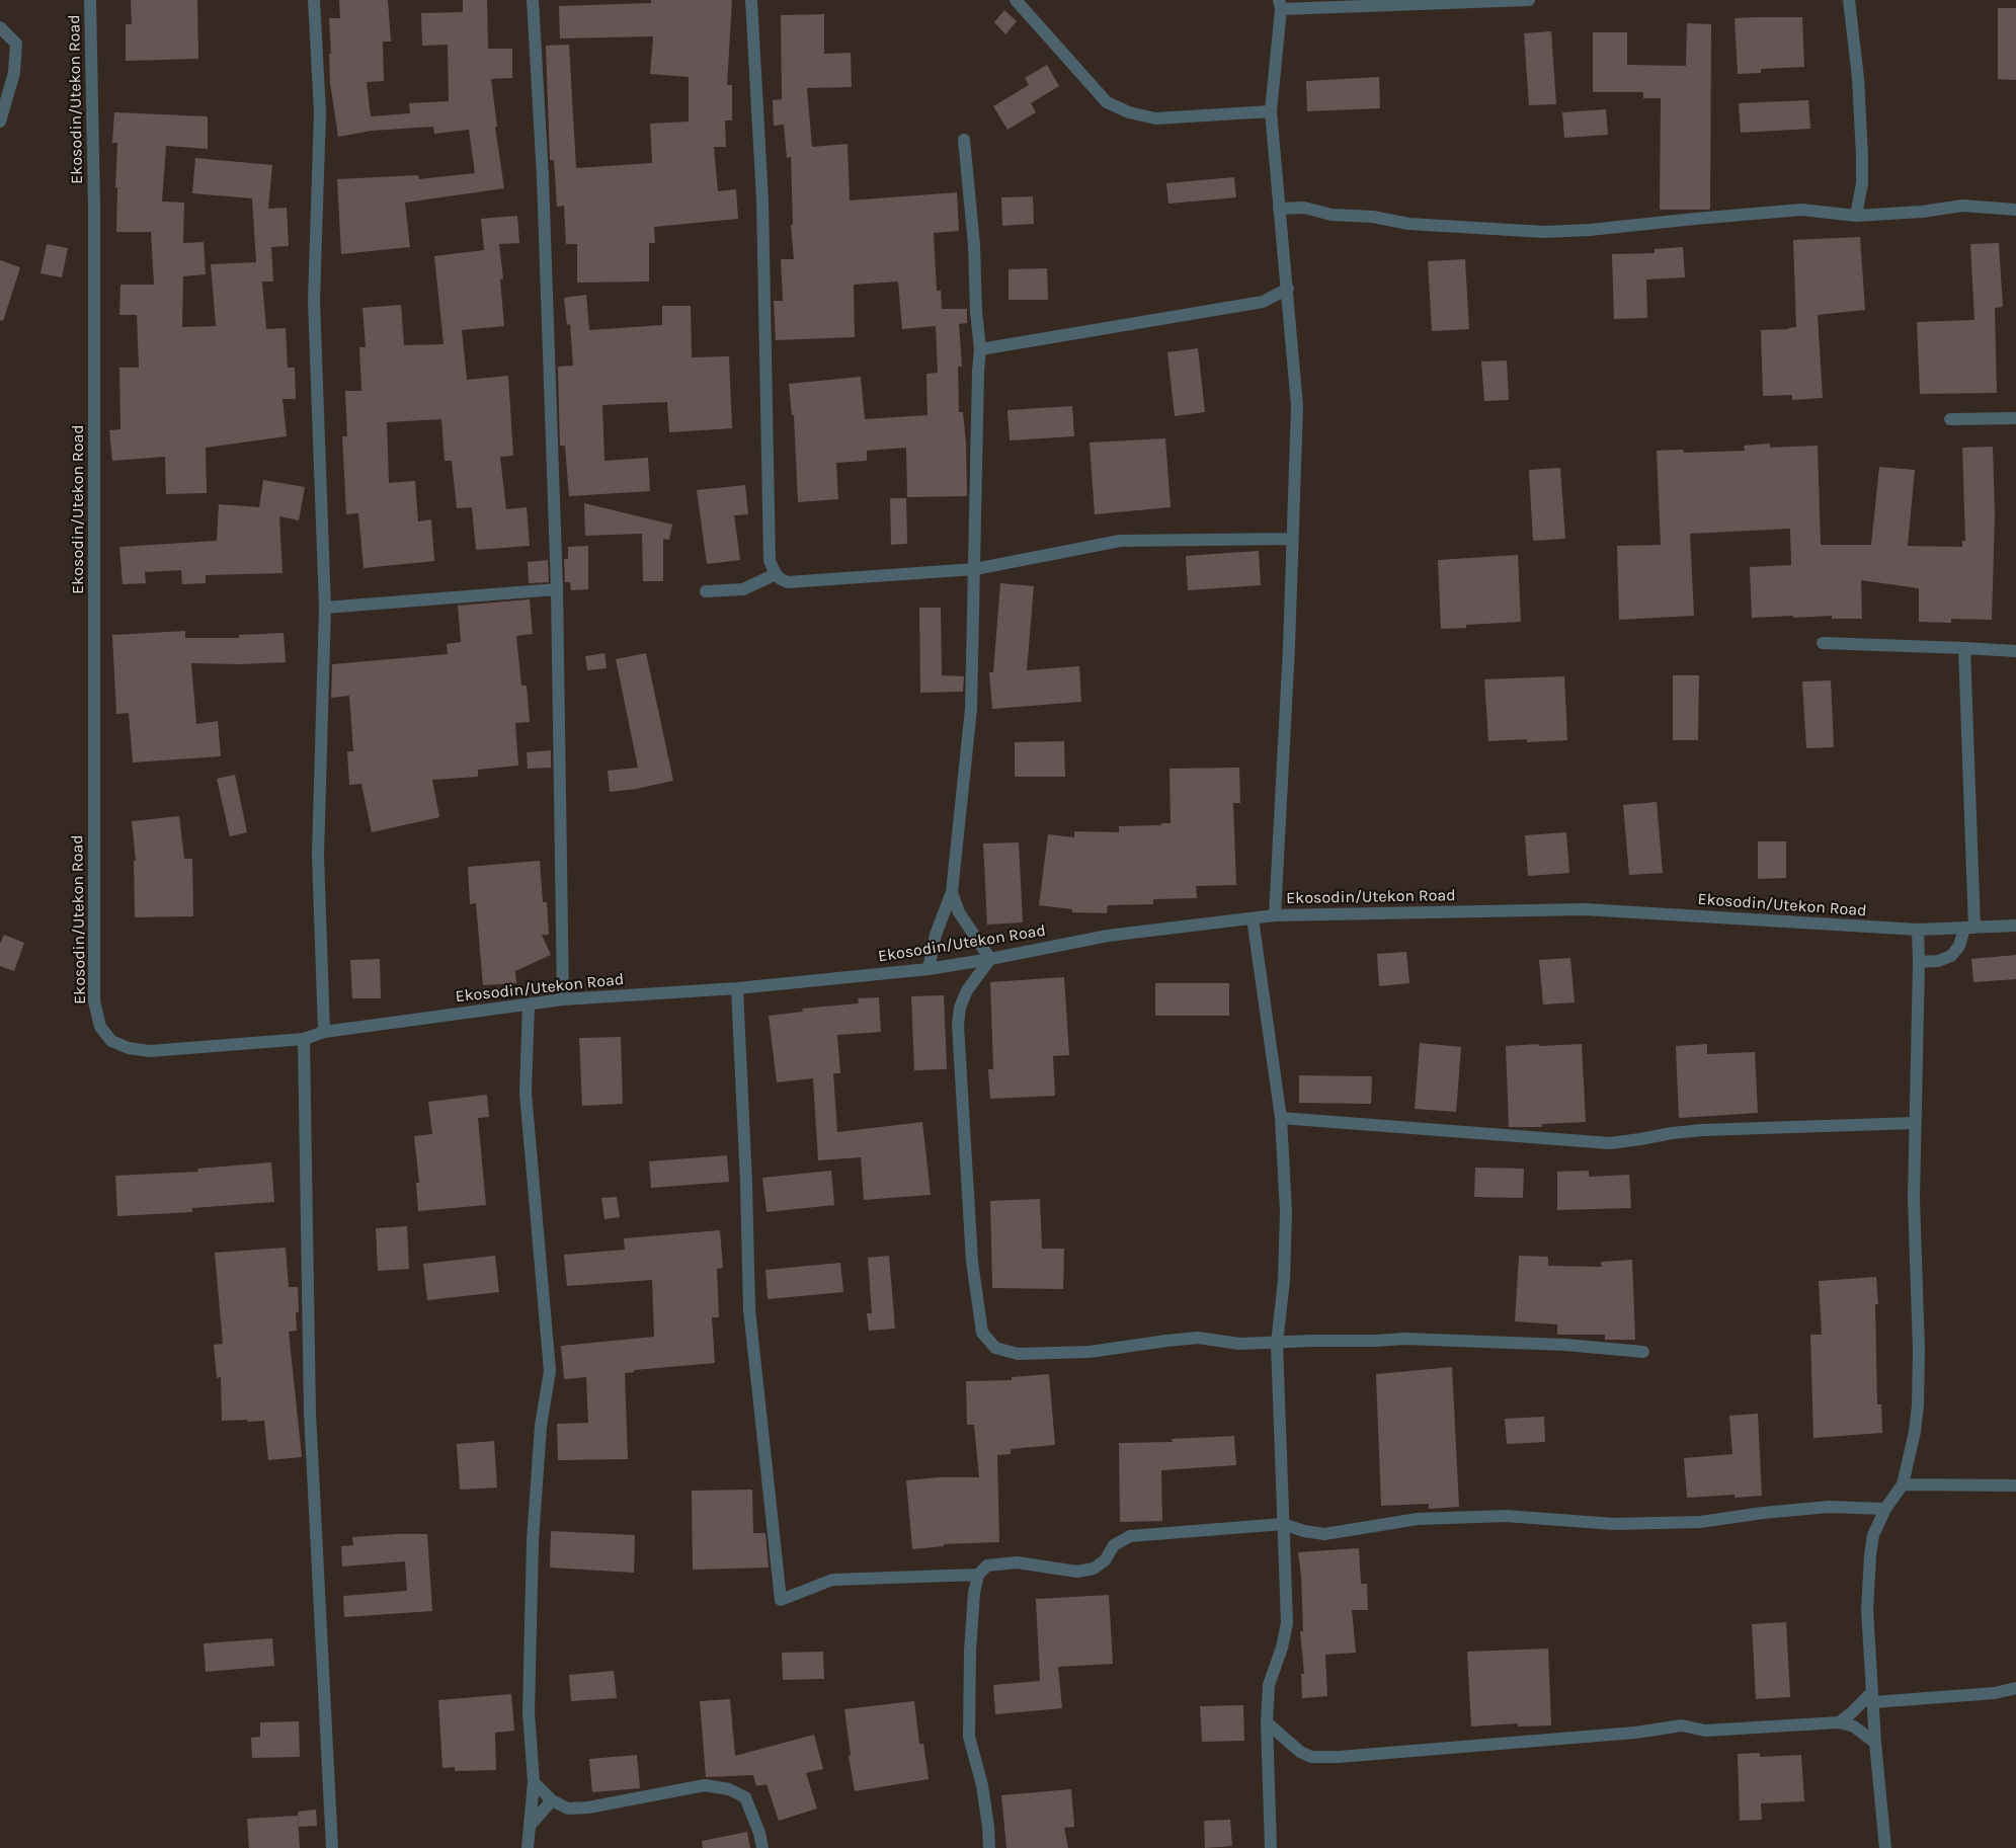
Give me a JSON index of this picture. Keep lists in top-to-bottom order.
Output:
{
  "streets": {
    "street": ["Ekosodin/Utekon Road"]
  }
}
